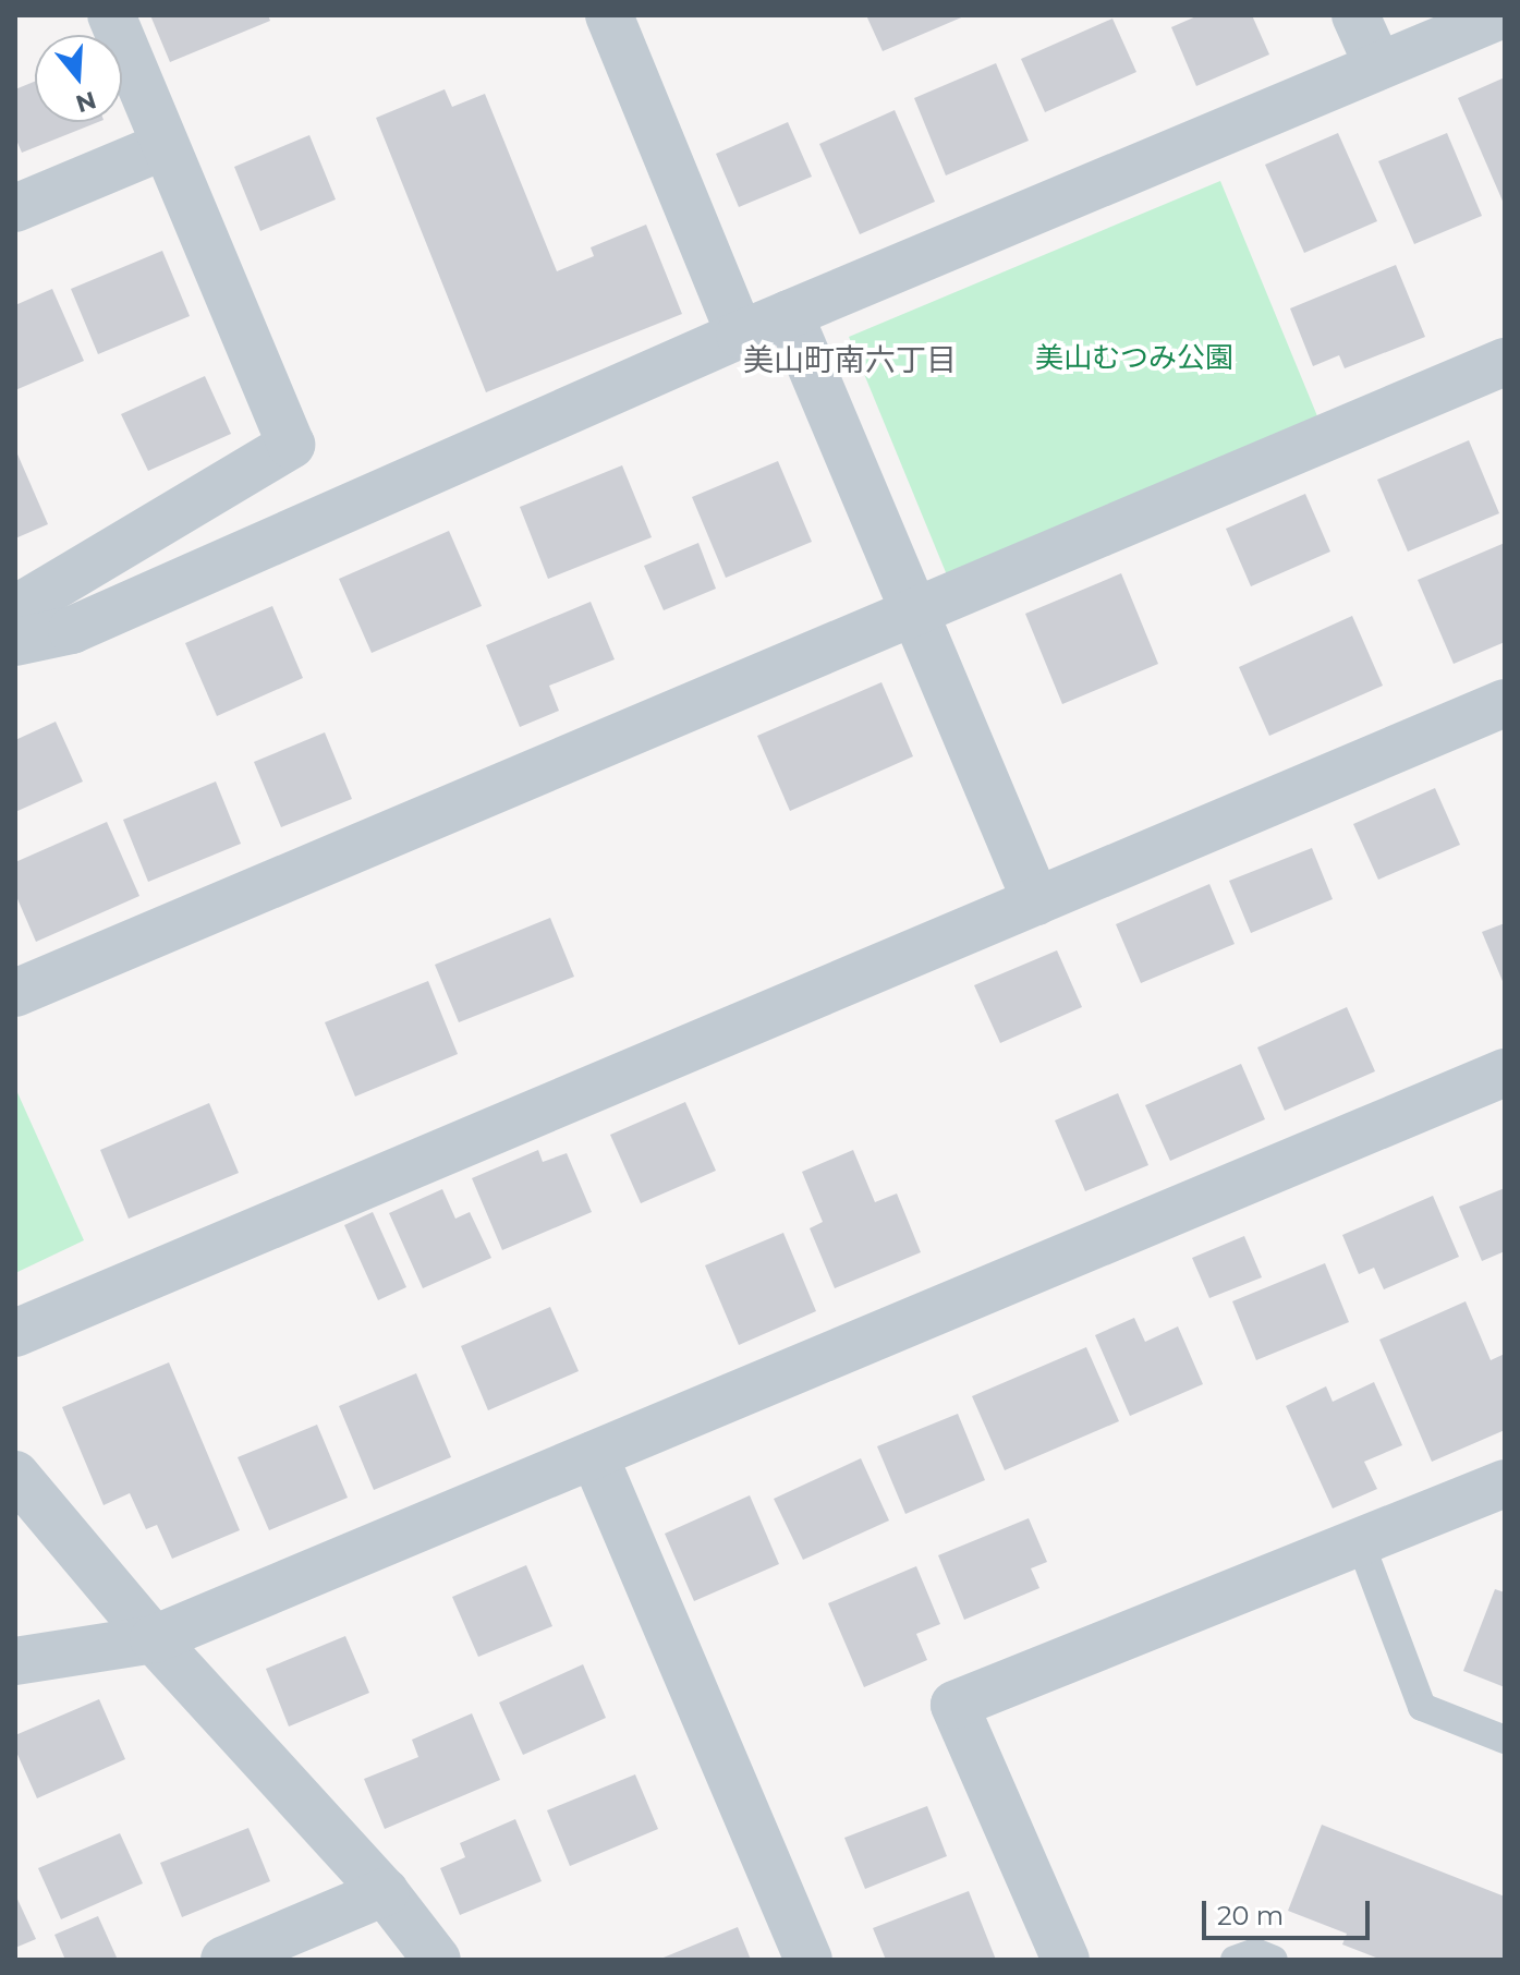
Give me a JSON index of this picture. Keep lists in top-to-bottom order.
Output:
{
  "districts": ["美山町南六丁目"],
  "parks": ["美山むつみ公園"],
  "scale_bar": "20 m",
  "north": "bottom"
}
